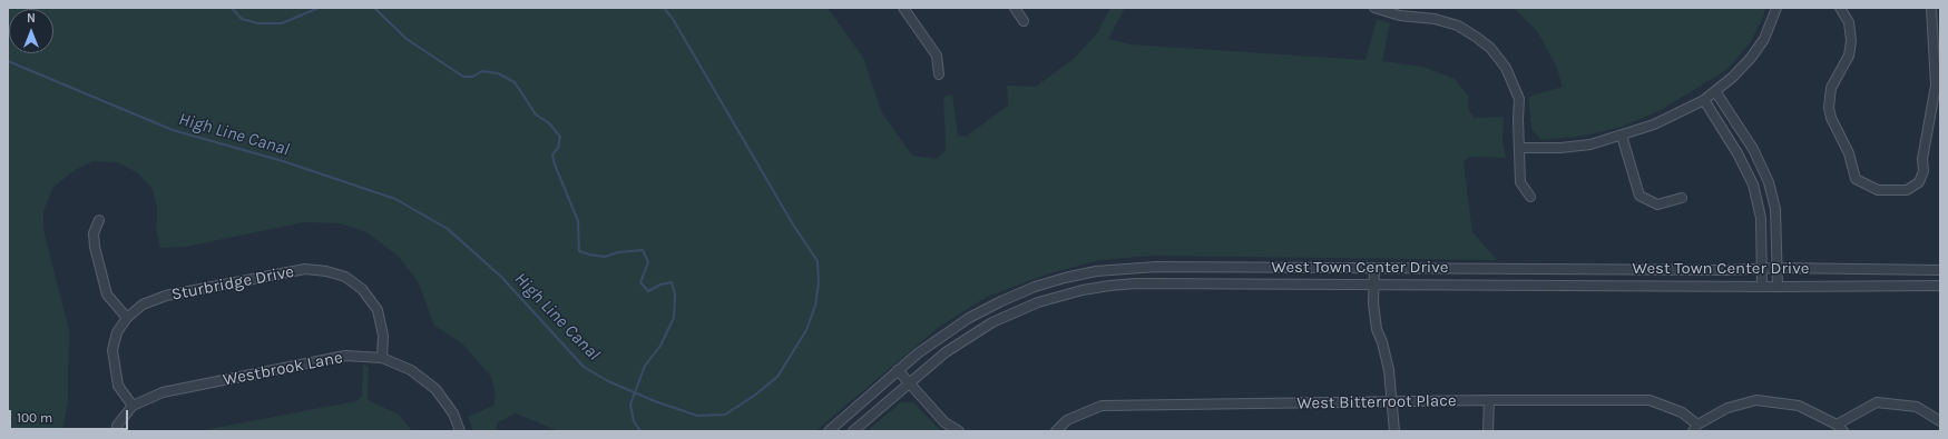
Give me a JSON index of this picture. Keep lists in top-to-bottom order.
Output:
{
  "streets": {
    "street": [
      "West Town Center Drive",
      "Sturbridge Drive",
      "Westbrook Lane",
      "West Bitterroot Place"
    ]
  },
  "crossings": [
    ["Sturbridge Drive", "Westbrook Lane"]
  ],
  "water": ["High Line Canal"],
  "scale_bar": "100 m",
  "north": "top"
}
